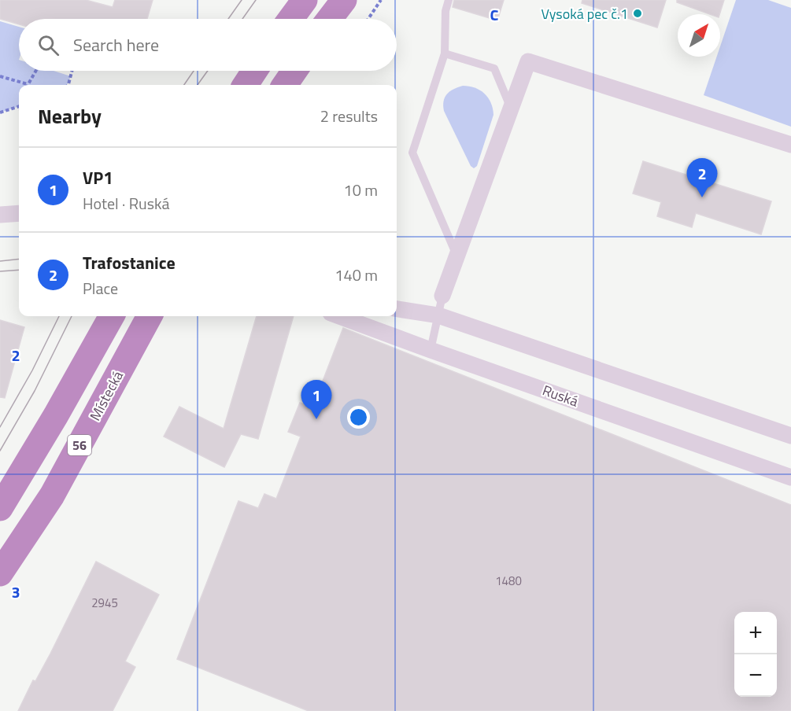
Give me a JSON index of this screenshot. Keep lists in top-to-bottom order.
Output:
{
  "streets": {
    "highway": ["Místecká", "56"],
    "street": ["Ruská"]
  },
  "places": ["Vysoká pec č.1"],
  "house_numbers": ["1480", "2945"],
  "north": "top right",
  "page": {
    "search": "Search here",
    "heading": ["Nearby", "2 results"],
    "list": [
      {
        "mark": "1",
        "name": "VP1",
        "note": "Hotel · Ruská",
        "value": "10 m"
      },
      {
        "mark": "2",
        "name": "Trafostanice",
        "note": "Place",
        "value": "140 m"
      }
    ],
    "pins": ["2", "1"],
    "map_buttons": ["+", "−"]
  },
  "grid": {
    "columns": ["C"],
    "rows": ["2", "3"]
  }
}
